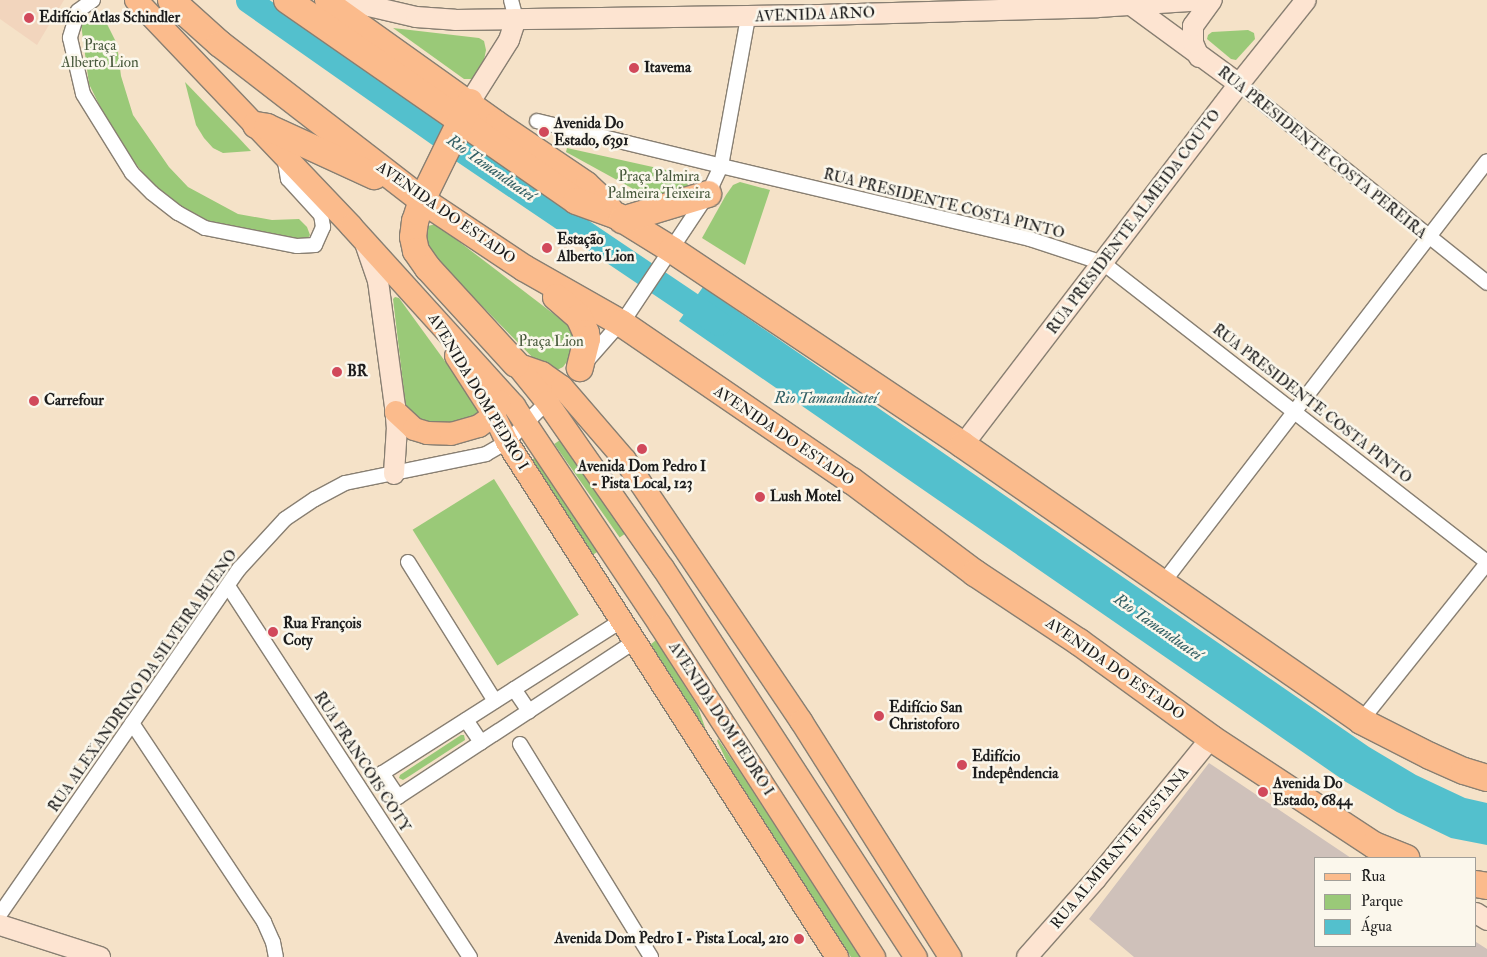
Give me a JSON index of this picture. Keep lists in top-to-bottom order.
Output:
{
  "streets": {
    "highway": ["AVENIDA DO ESTADO"],
    "main road": [
      "AVENIDA ARNO",
      "RUA PRESIDENTE COSTA PEREIRA",
      "RUA PRESIDENTE ALMEIDA COUTO",
      "AVENIDA DOM PEDRO I",
      "RUA ALMIRANTE PESTANA"
    ],
    "street": ["RUA PRESIDENTE COSTA PINTO", "RUA ALEXANDRINO DA SILVEIRA BUENO", "RUA FRANCOIS COTY"]
  },
  "crossings": [
    ["AVENIDA ARNO", "RUA PRESIDENTE COSTA PEREIRA"],
    ["AVENIDA ARNO", "RUA ALEXANDRINO DA SILVEIRA BUENO"],
    ["RUA PRESIDENTE COSTA PEREIRA", "RUA PRESIDENTE ALMEIDA COUTO"],
    ["RUA PRESIDENTE COSTA PINTO", "RUA PRESIDENTE ALMEIDA COUTO"],
    ["RUA PRESIDENTE COSTA PINTO", "RUA ALEXANDRINO DA SILVEIRA BUENO"],
    ["AVENIDA DO ESTADO", "RUA ALEXANDRINO DA SILVEIRA BUENO"],
    ["AVENIDA DO ESTADO", "RUA ALMIRANTE PESTANA"],
    ["AVENIDA DOM PEDRO I", "RUA ALEXANDRINO DA SILVEIRA BUENO"],
    ["RUA ALEXANDRINO DA SILVEIRA BUENO", "RUA FRANCOIS COTY"]
  ],
  "water": ["Rio Tamanduateí"],
  "parks": ["Praça Alberto Lion", "Praça Palmira Palmeira Teixeira", "Praça Lion"],
  "places": [
    "Edifício Atlas Schindler",
    "Itavema",
    "Avenida Do Estado, 6391",
    "Estação Alberto Lion",
    "BR",
    "Carrefour",
    "Avenida Dom Pedro I - Pista Local, 123",
    "Lush Motel",
    "Rua François Coty",
    "Edifício San Christoforo",
    "Edifício Indepêndencia",
    "Avenida Do Estado, 6844",
    "Avenida Dom Pedro I - Pista Local, 210"
  ],
  "legend": ["Rua", "Parque", "Água"]
}
